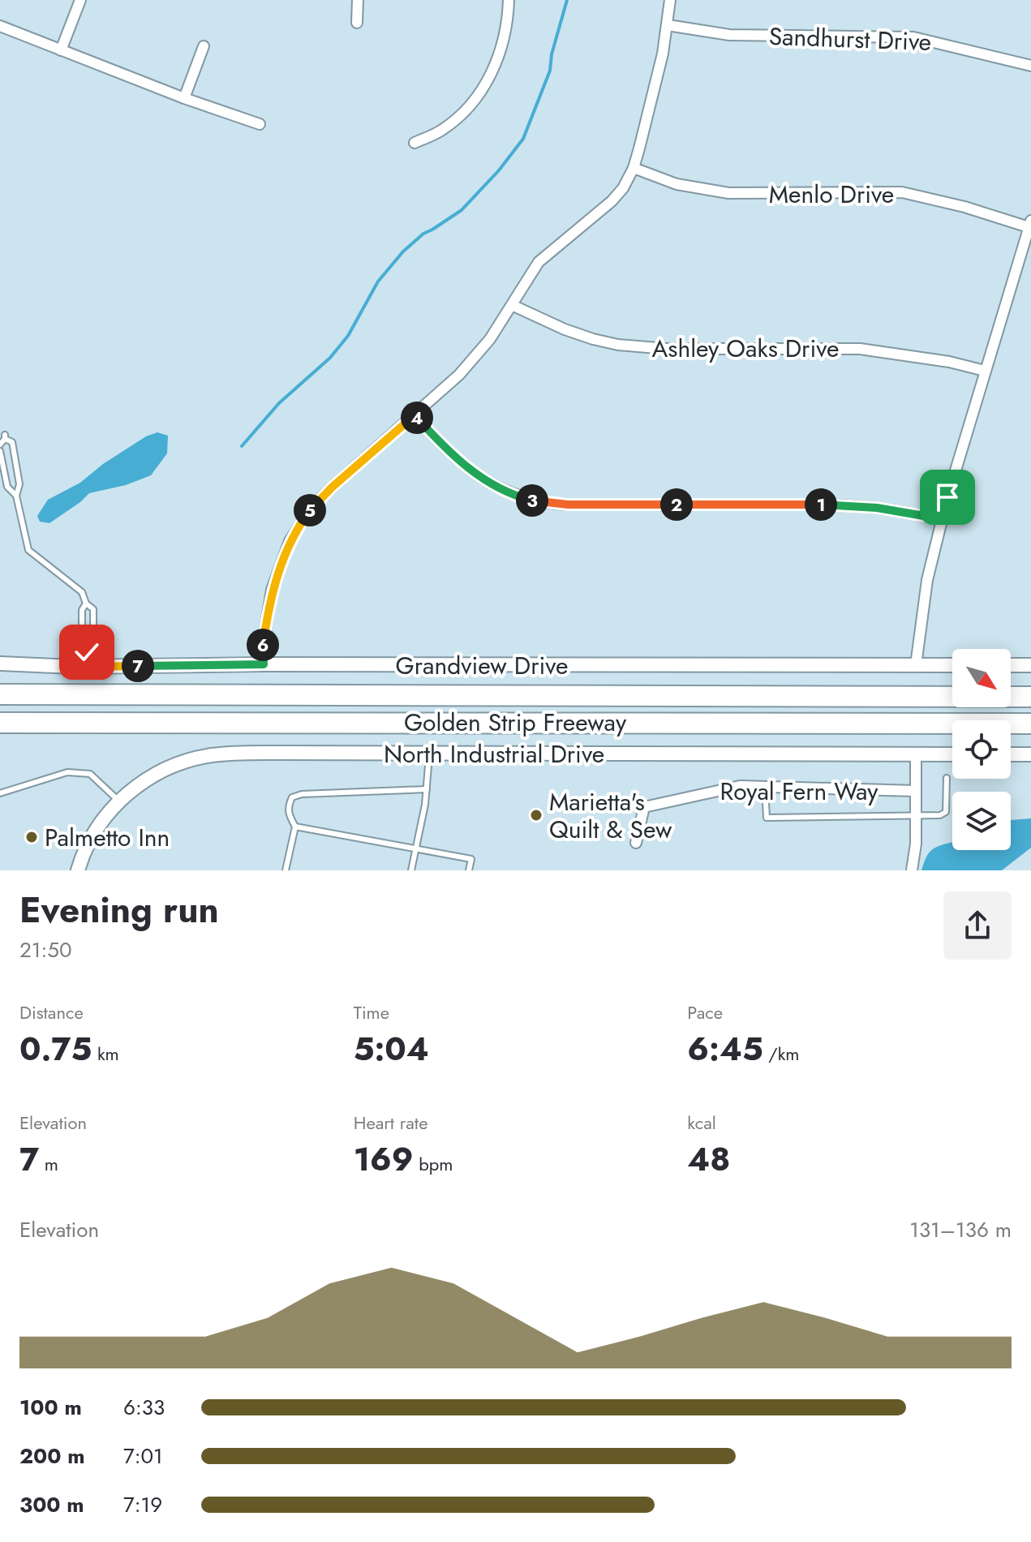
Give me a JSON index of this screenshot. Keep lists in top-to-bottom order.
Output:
{
  "streets": {
    "highway": ["Golden Strip Freeway"],
    "street": [
      "Sandhurst Drive",
      "Menlo Drive",
      "Ashley Oaks Drive",
      "Grandview Drive",
      "North Industrial Drive",
      "Royal Fern Way"
    ]
  },
  "places": ["Marietta's Quilt & Sew", "Palmetto Inn"],
  "north": "bottom right",
  "page": {
    "pins": [
      "4",
      "3",
      "1",
      "2",
      "5",
      "6",
      "7"
    ],
    "heading": ["Evening run", "21:50"],
    "stats": [
      ["Distance", "0.75 km"],
      ["Time", "5:04"],
      ["Pace", "6:45 /km"],
      ["Elevation", "7 m"],
      ["Heart rate", "169 bpm"],
      ["kcal", "48"]
    ],
    "chart": ["Elevation", "131–136 m"],
    "list": [
      {
        "name": "100 m",
        "note": "6:33"
      },
      {
        "name": "200 m",
        "note": "7:01"
      },
      {
        "name": "300 m",
        "note": "7:19"
      }
    ]
  }
}
